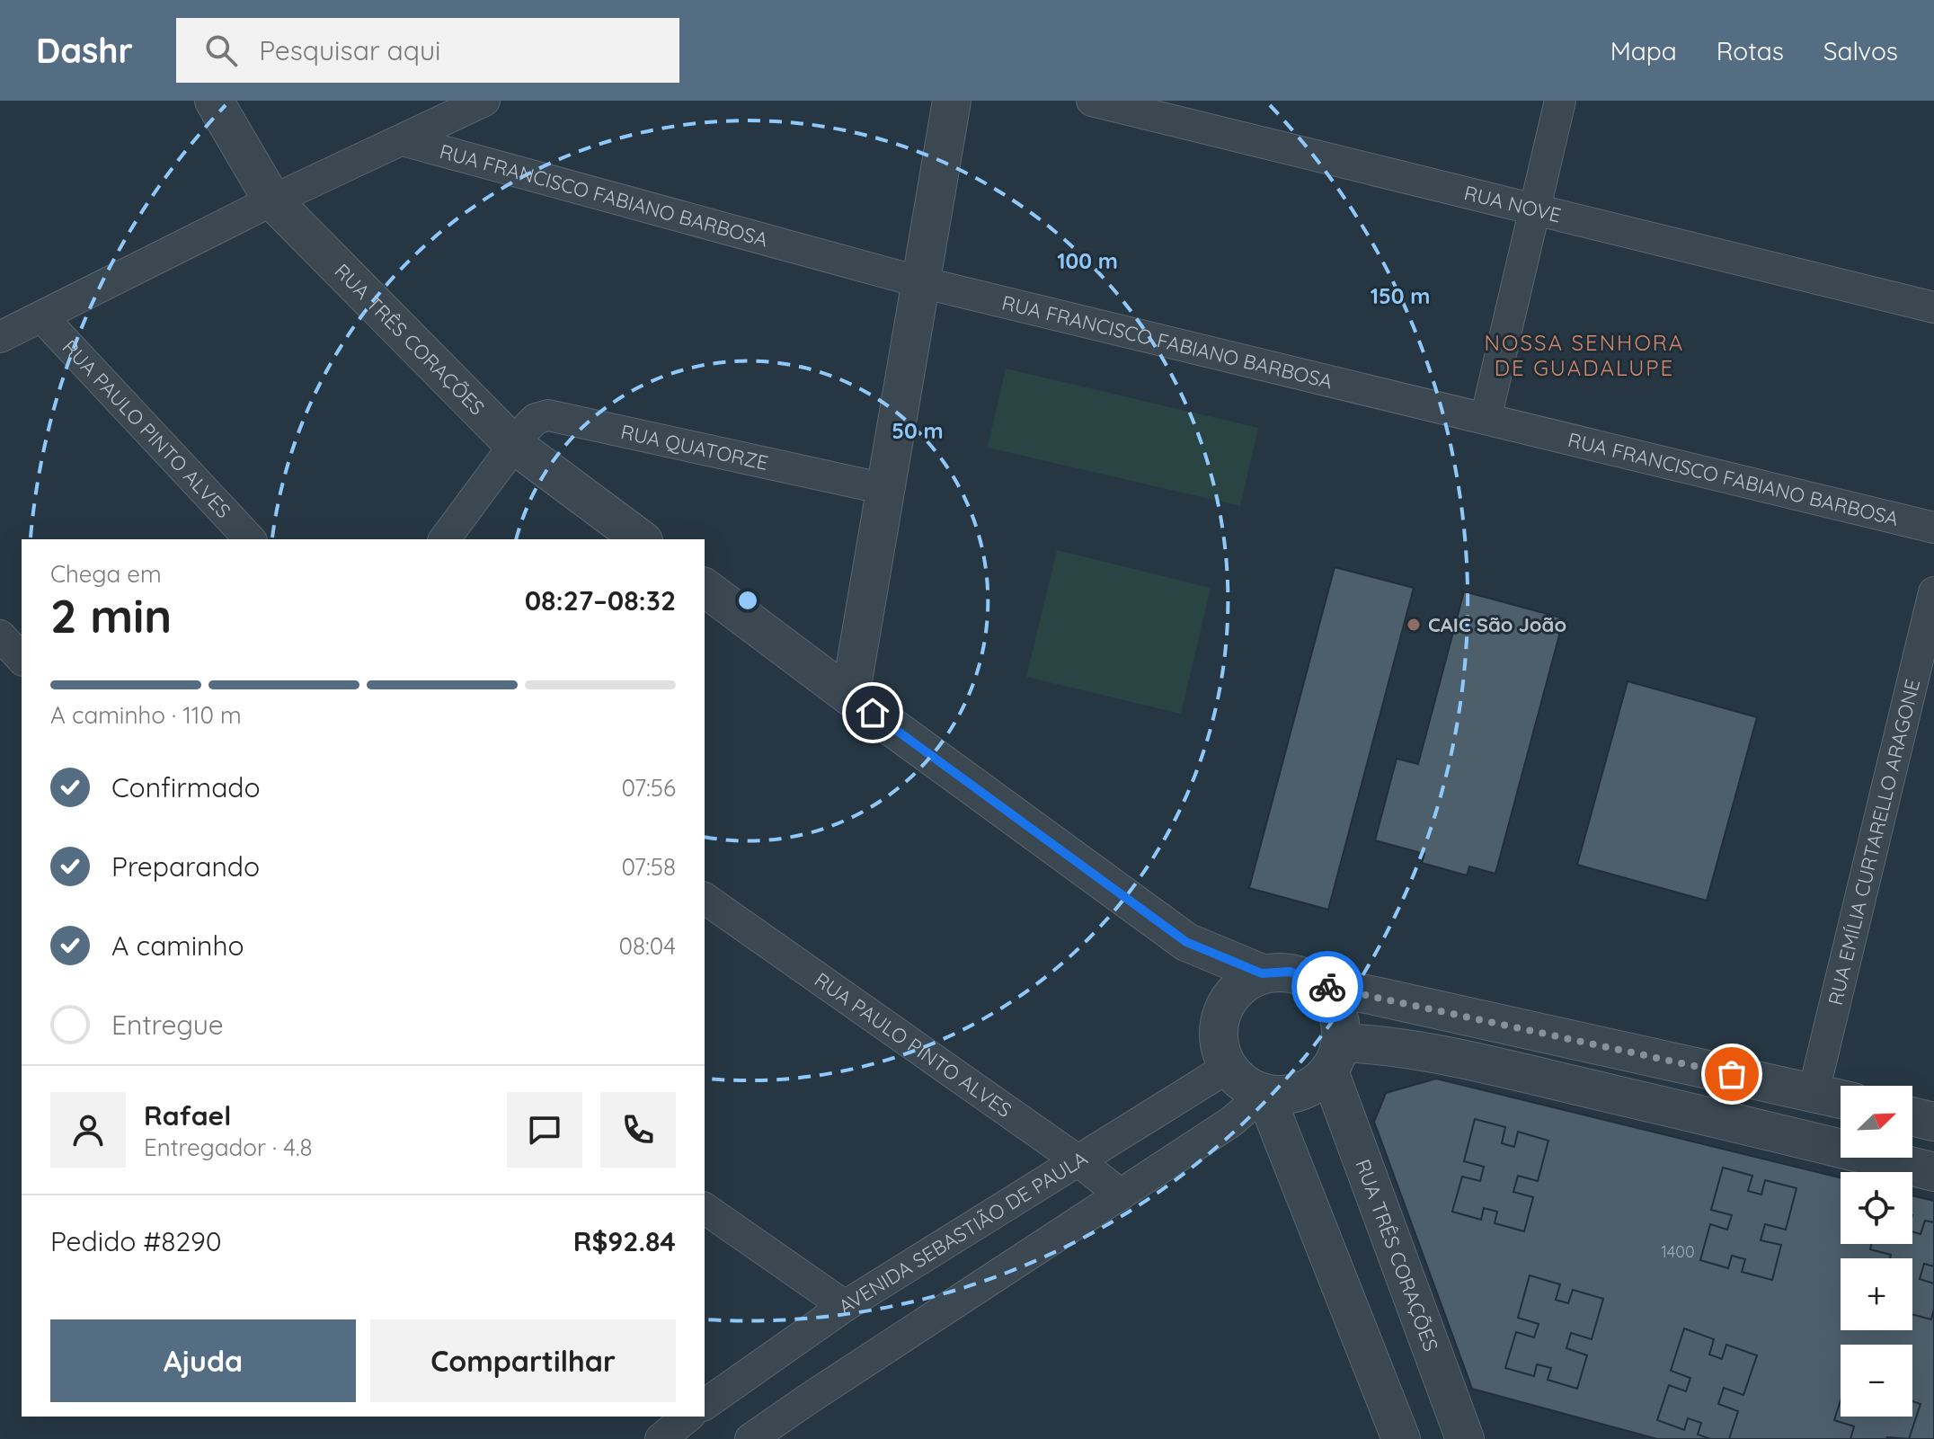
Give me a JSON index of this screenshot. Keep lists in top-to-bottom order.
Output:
{
  "streets": {
    "street": [
      "RUA FRANCISCO FABIANO BARBOSA",
      "RUA NOVE",
      "RUA TRÊS CORAÇÕES",
      "RUA PAULO PINTO ALVES",
      "RUA QUATORZE",
      "RUA EMÍLIA CURTARELLO ARAGONE",
      "AVENIDA SEBASTIÃO DE PAULA"
    ]
  },
  "crossings": [
    ["RUA TRÊS CORAÇÕES", "RUA QUATORZE"],
    ["RUA TRÊS CORAÇÕES", "AVENIDA SEBASTIÃO DE PAULA"],
    ["RUA PAULO PINTO ALVES", "AVENIDA SEBASTIÃO DE PAULA"]
  ],
  "districts": ["NOSSA SENHORA DE GUADALUPE"],
  "places": ["CAIC São João"],
  "house_numbers": ["1400"],
  "north": "top right",
  "page": {
    "header": "Dashr",
    "search": "Pesquisar aqui",
    "nav": ["Mapa", "Rotas", "Salvos"],
    "heading": ["2 min", "Chega em", "08:27–08:32"],
    "panel": [
      "Rafael",
      "Entregador · 4.8",
      "Pedido #8290",
      "R$92.84"
    ],
    "bar": "A caminho · 110 m",
    "list": [
      ["Confirmado", "07:56"],
      ["Preparando", "07:58"],
      ["A caminho", "08:04"],
      "Entregue"
    ],
    "map_buttons": ["+", "−"],
    "buttons": ["Ajuda", "Compartilhar"]
  },
  "rings": ["100 m", "150 m", "50 m"]
}
